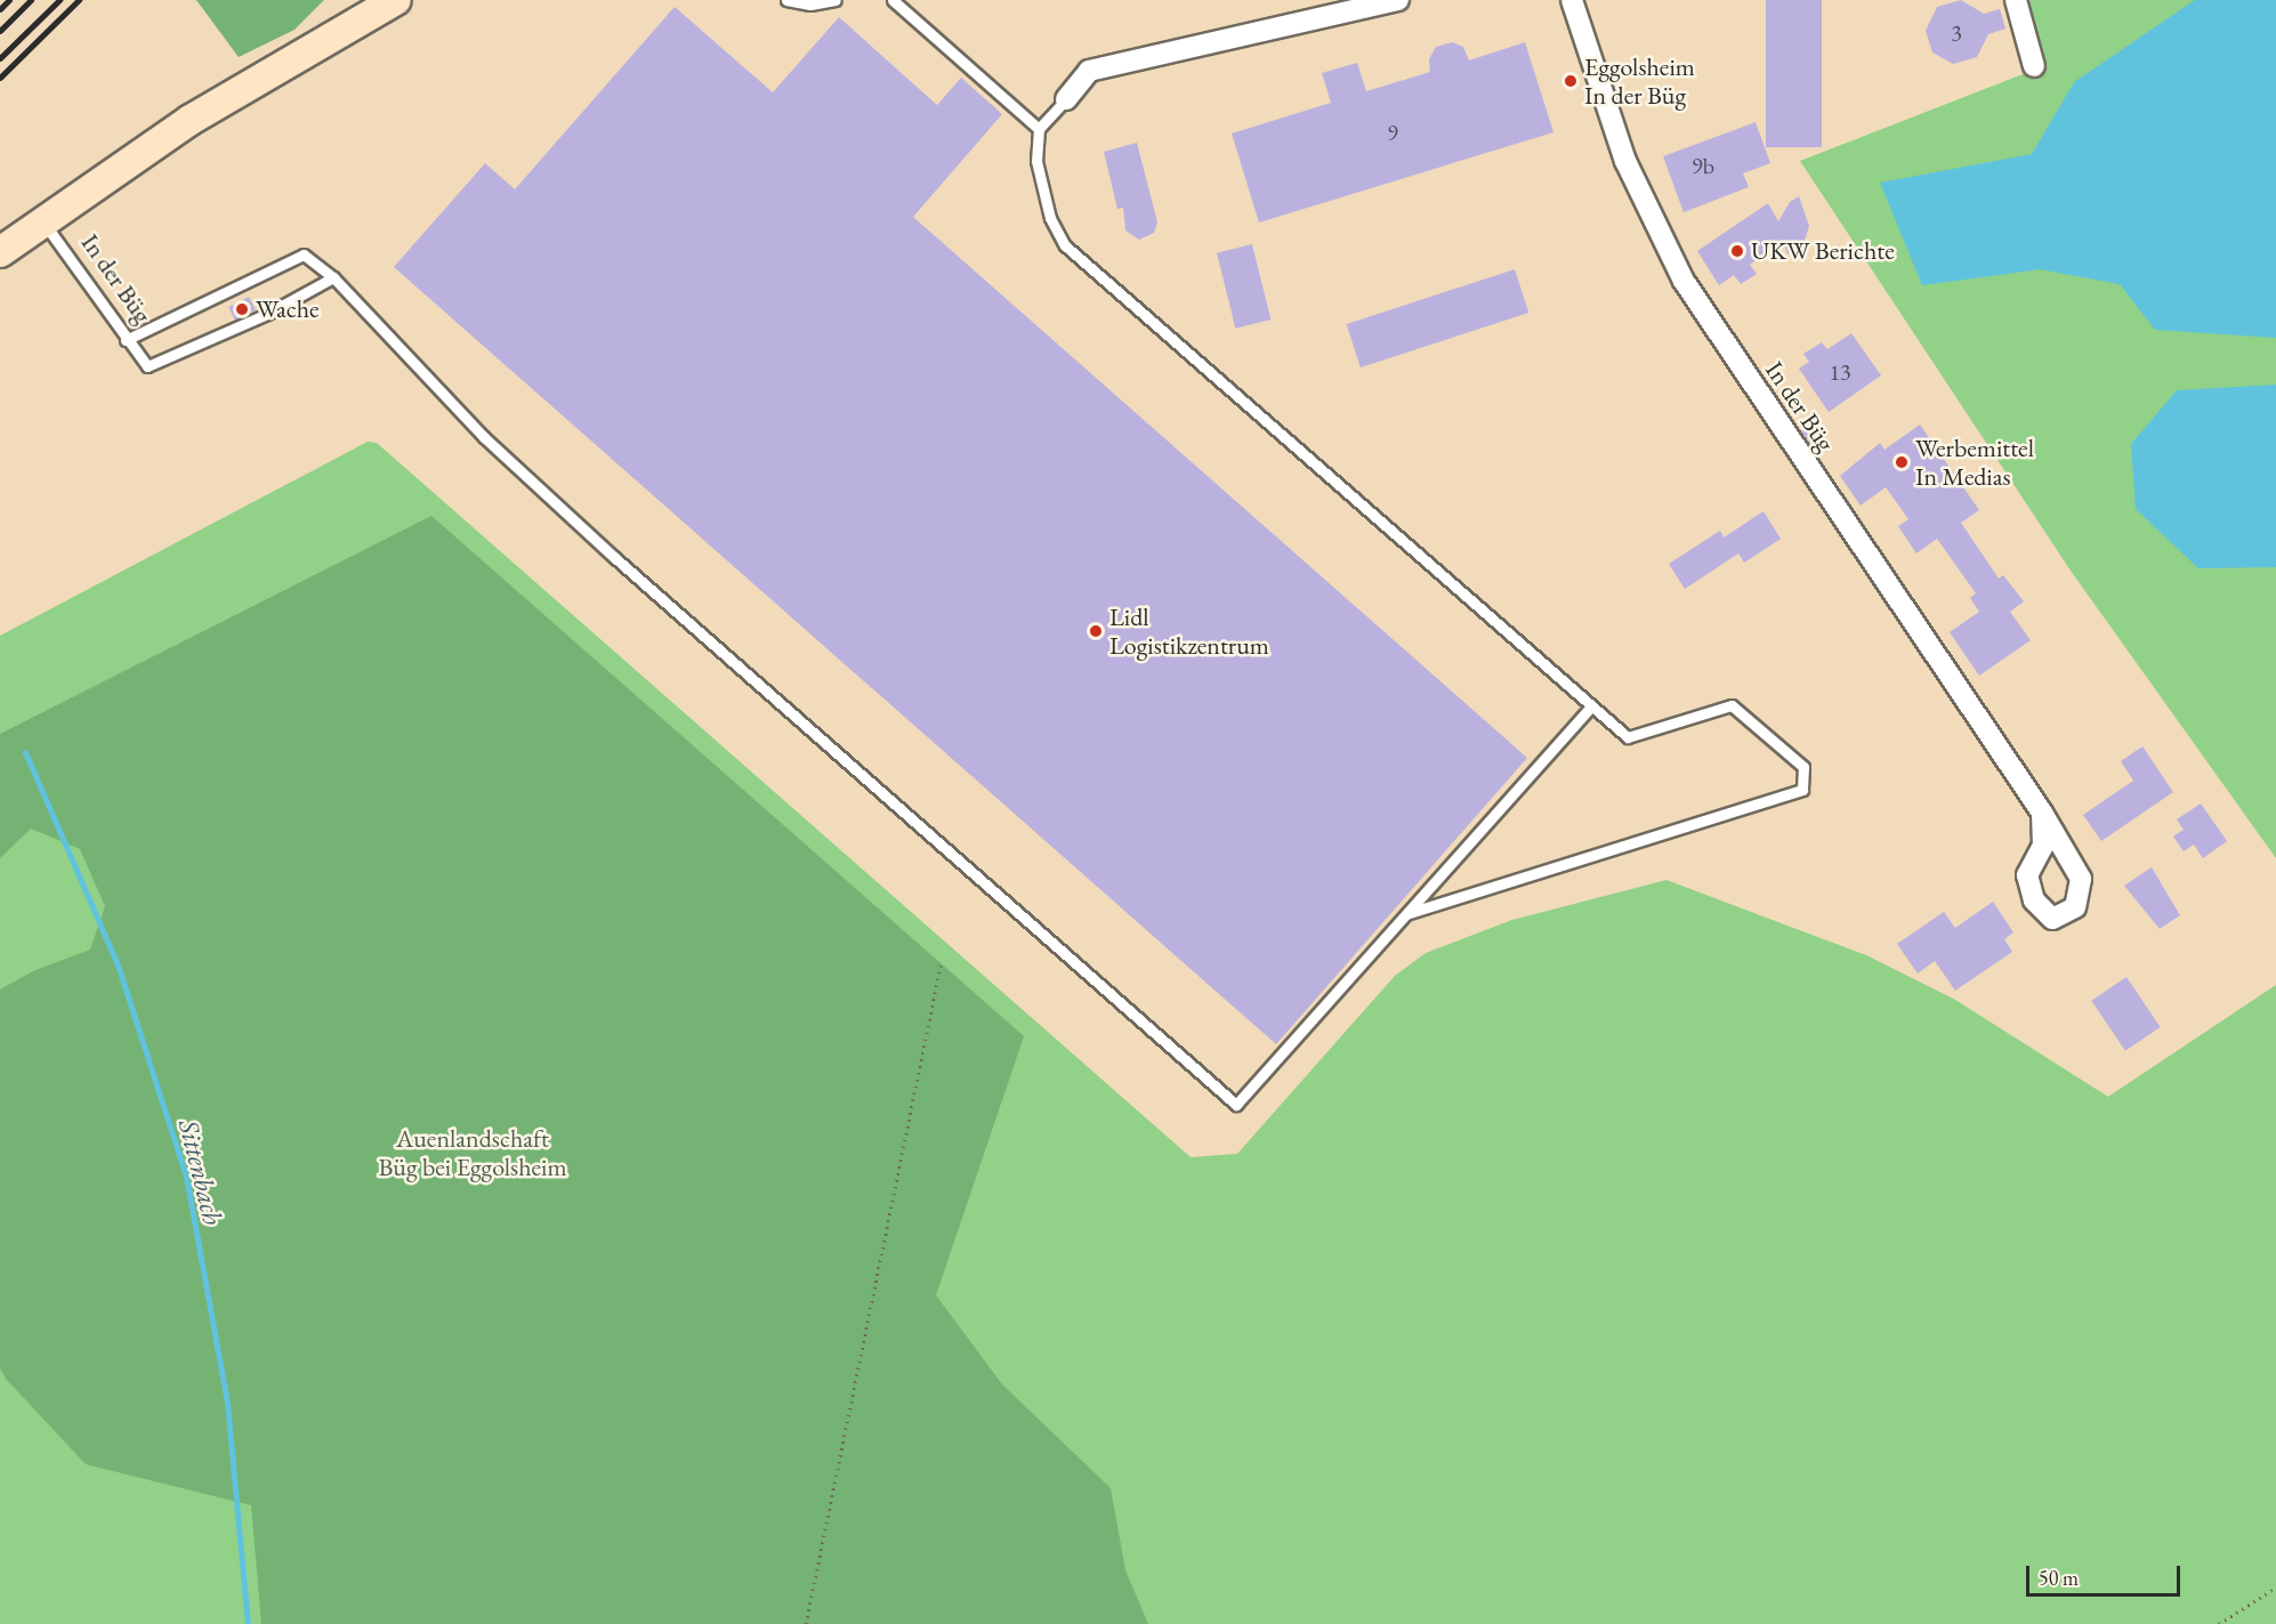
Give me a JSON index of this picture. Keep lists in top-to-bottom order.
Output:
{
  "streets": {
    "street": ["In der Büg"]
  },
  "water": ["Sittenbach"],
  "parks": ["Auenlandschaft Büg bei Eggolsheim"],
  "places": [
    "Eggolsheim In der Büg",
    "UKW Berichte",
    "Wache",
    "Werbemittel In Medias",
    "Lidl Logistikzentrum"
  ],
  "house_numbers": [
    "3",
    "9",
    "9b",
    "13"
  ],
  "scale_bar": "50 m"
}
